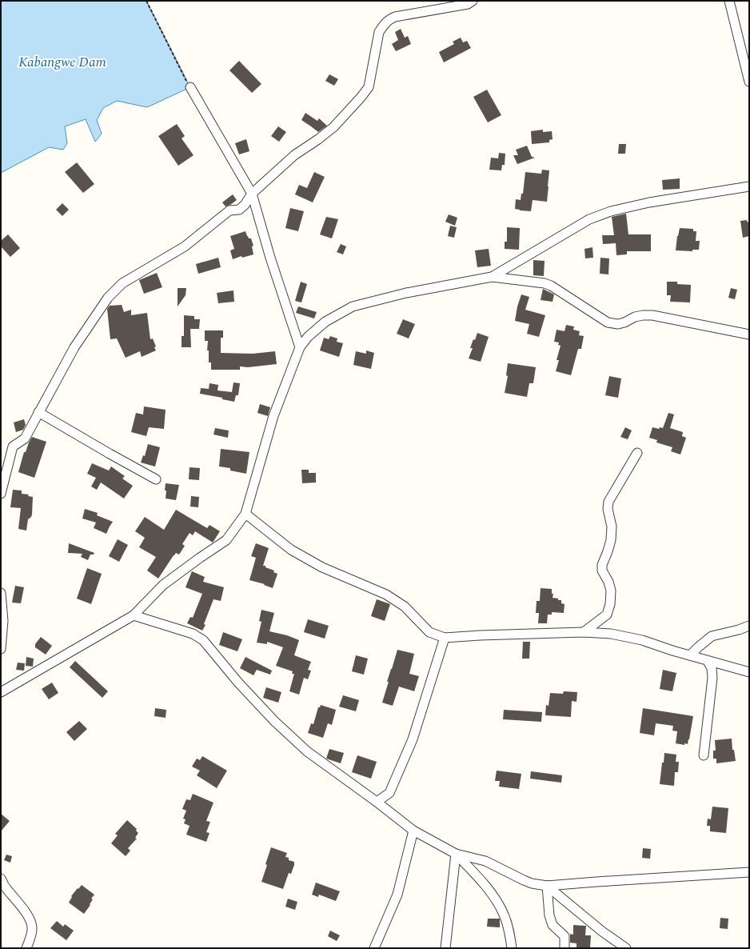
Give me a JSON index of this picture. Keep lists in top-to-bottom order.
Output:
{
  "water": ["Kabangwe Dam"]
}
